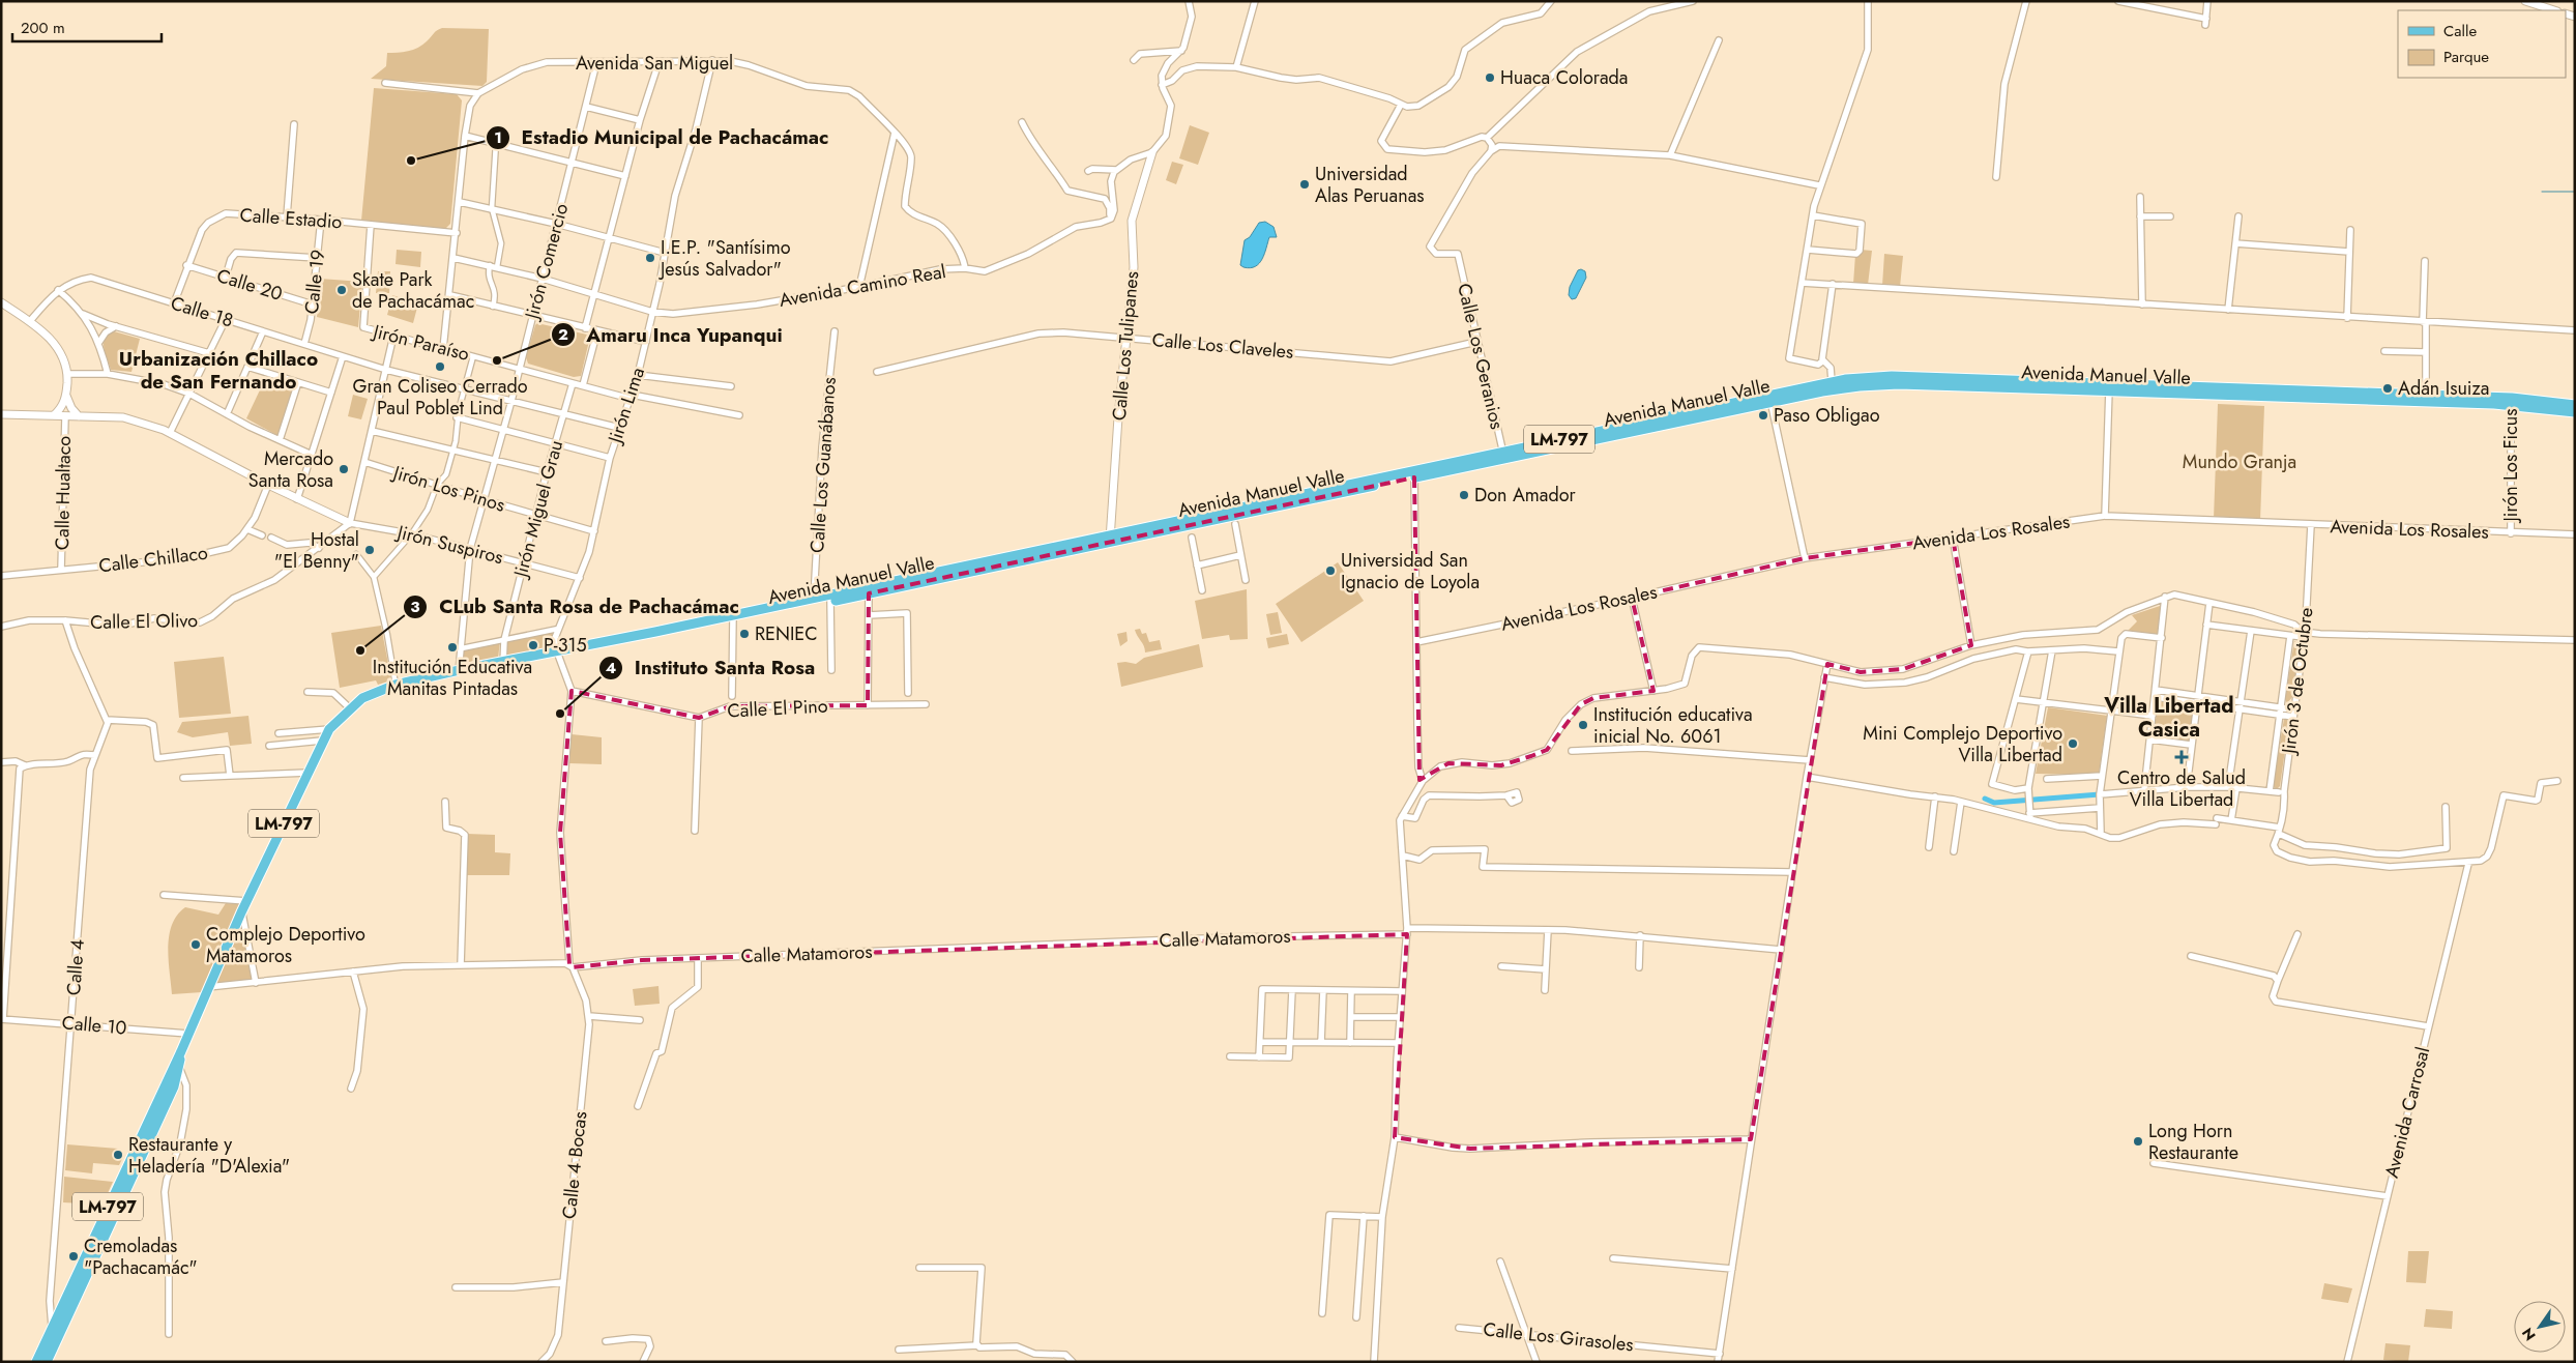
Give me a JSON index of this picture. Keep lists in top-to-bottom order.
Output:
{
  "streets": {
    "main road": ["Avenida Manuel Valle", "LM-797"],
    "street": [
      "Avenida San Miguel",
      "Calle Estadio",
      "Jirón Comercio",
      "Calle 19",
      "Calle 20",
      "Avenida Camino Real",
      "Calle 18",
      "Jirón Paraíso",
      "Calle Los Tulipanes",
      "Calle Los Claveles",
      "Calle Los Geranios",
      "Jirón Lima",
      "Calle Los Guanábanos",
      "Jirón Los Ficus",
      "Jirón Los Pinos",
      "Calle Hualtaco",
      "Jirón Miguel Grau",
      "Avenida Los Rosales",
      "Jirón Suspiros",
      "Calle Chillaco",
      "Calle El Olivo",
      "Jirón 3 de Octubre",
      "Calle El Pino",
      "Calle Matamoros",
      "Calle 4",
      "Calle 10",
      "Avenida Carrosal",
      "Calle 4 Bocas",
      "Calle Los Girasoles"
    ]
  },
  "crossings": [
    ["Avenida San Miguel", "Jirón Comercio"],
    ["Avenida San Miguel", "Avenida Camino Real"],
    ["Avenida San Miguel", "Jirón Lima"],
    ["Calle Estadio", "Calle 19"],
    ["Calle Estadio", "Calle 20"],
    ["Calle Estadio", "Calle 18"],
    ["Calle Estadio", "Jirón Paraíso"],
    ["Jirón Comercio", "Avenida Camino Real"],
    ["Jirón Comercio", "Calle 18"],
    ["Jirón Comercio", "Jirón Paraíso"],
    ["Jirón Comercio", "Avenida Manuel Valle"],
    ["Jirón Comercio", "LM-797"],
    ["Jirón Comercio", "Jirón Los Pinos"],
    ["Jirón Comercio", "Jirón Suspiros"],
    ["Calle 19", "Calle 20"],
    ["Calle 19", "Calle 18"],
    ["Avenida Camino Real", "Jirón Lima"],
    ["Calle 18", "Jirón Lima"],
    ["Calle 18", "Jirón Miguel Grau"],
    ["Jirón Paraíso", "Jirón Lima"],
    ["Jirón Paraíso", "Jirón Miguel Grau"],
    ["Calle Los Tulipanes", "Calle Los Claveles"],
    ["Calle Los Tulipanes", "Avenida Manuel Valle"],
    ["Calle Los Claveles", "Calle Los Geranios"],
    ["Calle Los Geranios", "Avenida Manuel Valle"],
    ["Avenida Manuel Valle", "Jirón Lima"],
    ["Avenida Manuel Valle", "LM-797"],
    ["Avenida Manuel Valle", "Calle Los Guanábanos"],
    ["Avenida Manuel Valle", "Jirón Los Ficus"],
    ["Avenida Manuel Valle", "Jirón Miguel Grau"],
    ["Avenida Manuel Valle", "Calle 4 Bocas"],
    ["Jirón Lima", "Jirón Los Pinos"],
    ["Jirón Lima", "Jirón Suspiros"],
    ["Jirón Lima", "Calle 4 Bocas"],
    ["LM-797", "Calle Matamoros"],
    ["LM-797", "Calle 4"],
    ["LM-797", "Calle 10"],
    ["Jirón Los Ficus", "Avenida Los Rosales"],
    ["Jirón Los Pinos", "Jirón Miguel Grau"],
    ["Calle Hualtaco", "Calle Chillaco"],
    ["Jirón Miguel Grau", "Jirón Suspiros"],
    ["Avenida Los Rosales", "Jirón 3 de Octubre"],
    ["Jirón Suspiros", "Calle El Olivo"],
    ["Jirón 3 de Octubre", "Avenida Carrosal"],
    ["Calle Matamoros", "Calle 4 Bocas"],
    ["Calle 4", "Calle 10"]
  ],
  "districts": ["Urbanización Chillaco de San Fernando", "Villa Libertad Casica"],
  "parks": ["Mundo Granja"],
  "places": {
    "other": [
      "Huaca Colorada",
      "Estadio Municipal de Pachacámac",
      "Universidad Alas Peruanas",
      "I.E.P. \"Santísimo Jesús Salvador\"",
      "Skate Park de Pachacámac",
      "Amaru Inca Yupanqui",
      "Gran Coliseo Cerrado Paul Poblet Lind",
      "Adán Isuiza",
      "Paso Obligao",
      "Mercado Santa Rosa",
      "Don Amador",
      "Hostal \"El Benny\"",
      "Universidad San Ignacio de Loyola",
      "RENIEC",
      "P-315",
      "Institución Educativa Manitas Pintadas",
      "CLub Santa Rosa de Pachacámac",
      "Instituto Santa Rosa",
      "Institución educativa inicial No. 6061",
      "Mini Complejo Deportivo Villa Libertad",
      "Complejo Deportivo Matamoros",
      "Long Horn Restaurante",
      "Restaurante y Heladería \"D'Alexia\"",
      "Cremoladas \"Pachacamác\""
    ],
    "health": ["Centro de Salud Villa Libertad"]
  },
  "legend": ["Calle", "Parque"],
  "scale_bar": "200 m",
  "north": "bottom left"
}
